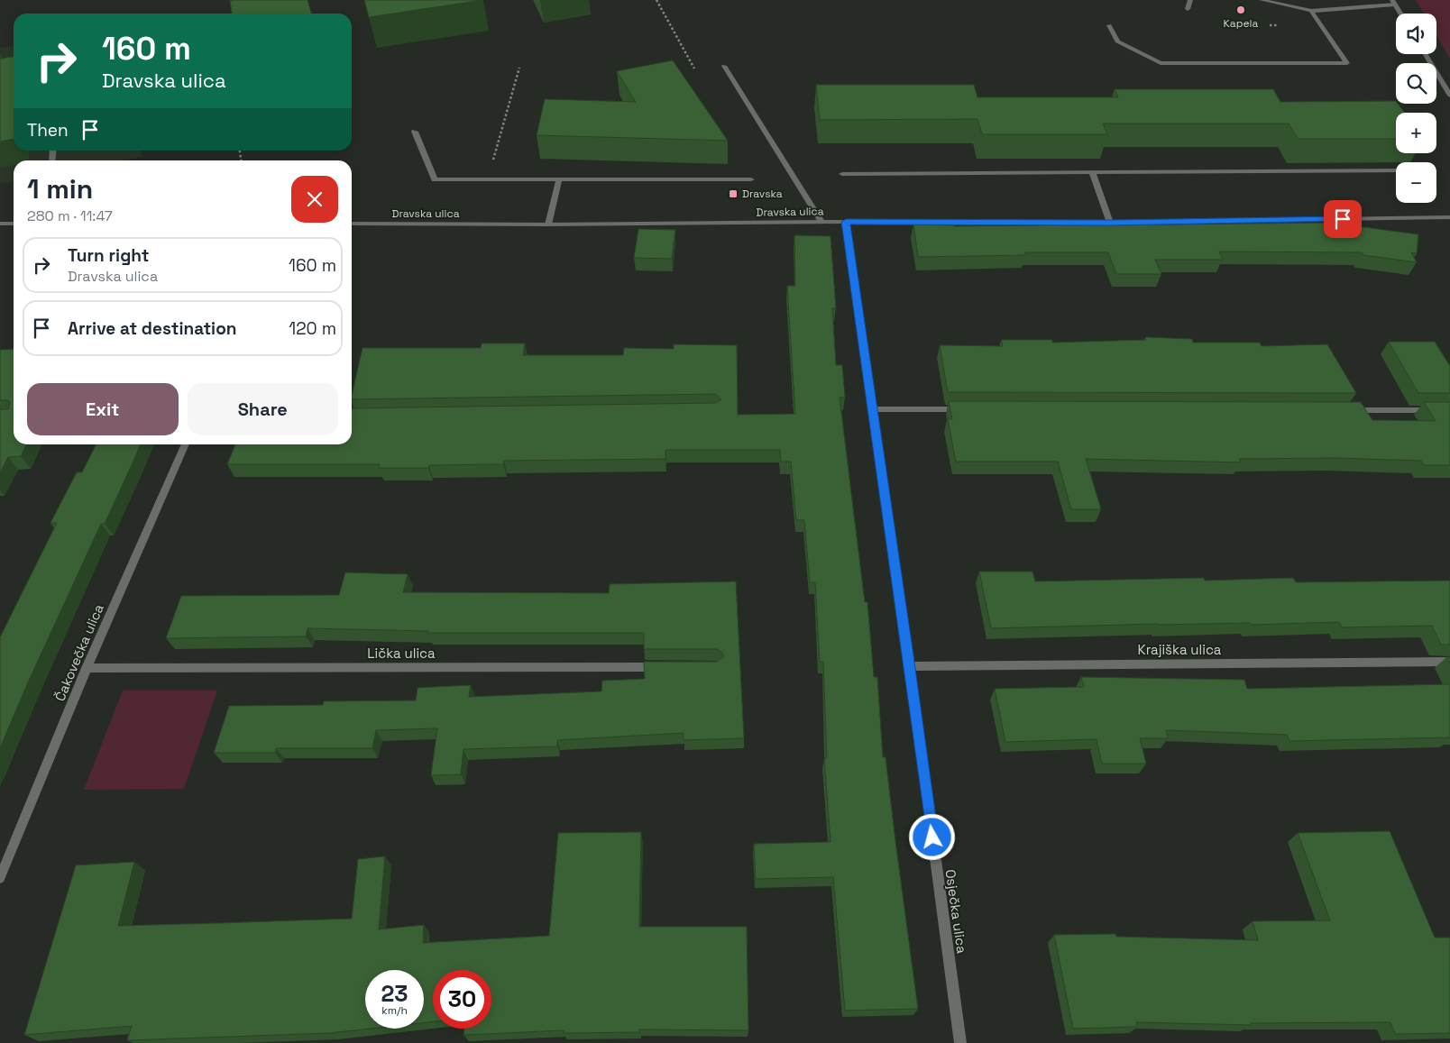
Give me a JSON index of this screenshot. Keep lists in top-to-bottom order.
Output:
{
  "streets": {
    "street": [
      "Dravska ulica",
      "Krajiška ulica",
      "Čakovečka ulica",
      "Lička ulica",
      "Osječka ulica"
    ]
  },
  "crossings": [
    ["Dravska ulica", "Osječka ulica"],
    ["Krajiška ulica", "Osječka ulica"],
    ["Čakovečka ulica", "Lička ulica"]
  ],
  "places": {
    "other": ["Kapela"],
    "transit": ["Dravska"]
  },
  "page": {
    "map_buttons": ["+", "−"],
    "turn": ["160 m", "Dravska ulica"],
    "then": "Then",
    "heading": ["1 min", "280 m · 11:47"],
    "list": [
      {
        "name": "Turn right",
        "note": "Dravska ulica",
        "value": "160 m"
      },
      {
        "name": "Arrive at destination",
        "value": "120 m"
      }
    ],
    "buttons": ["Exit", "Share"],
    "speed": "23 km/h",
    "limit": "30"
  }
}
